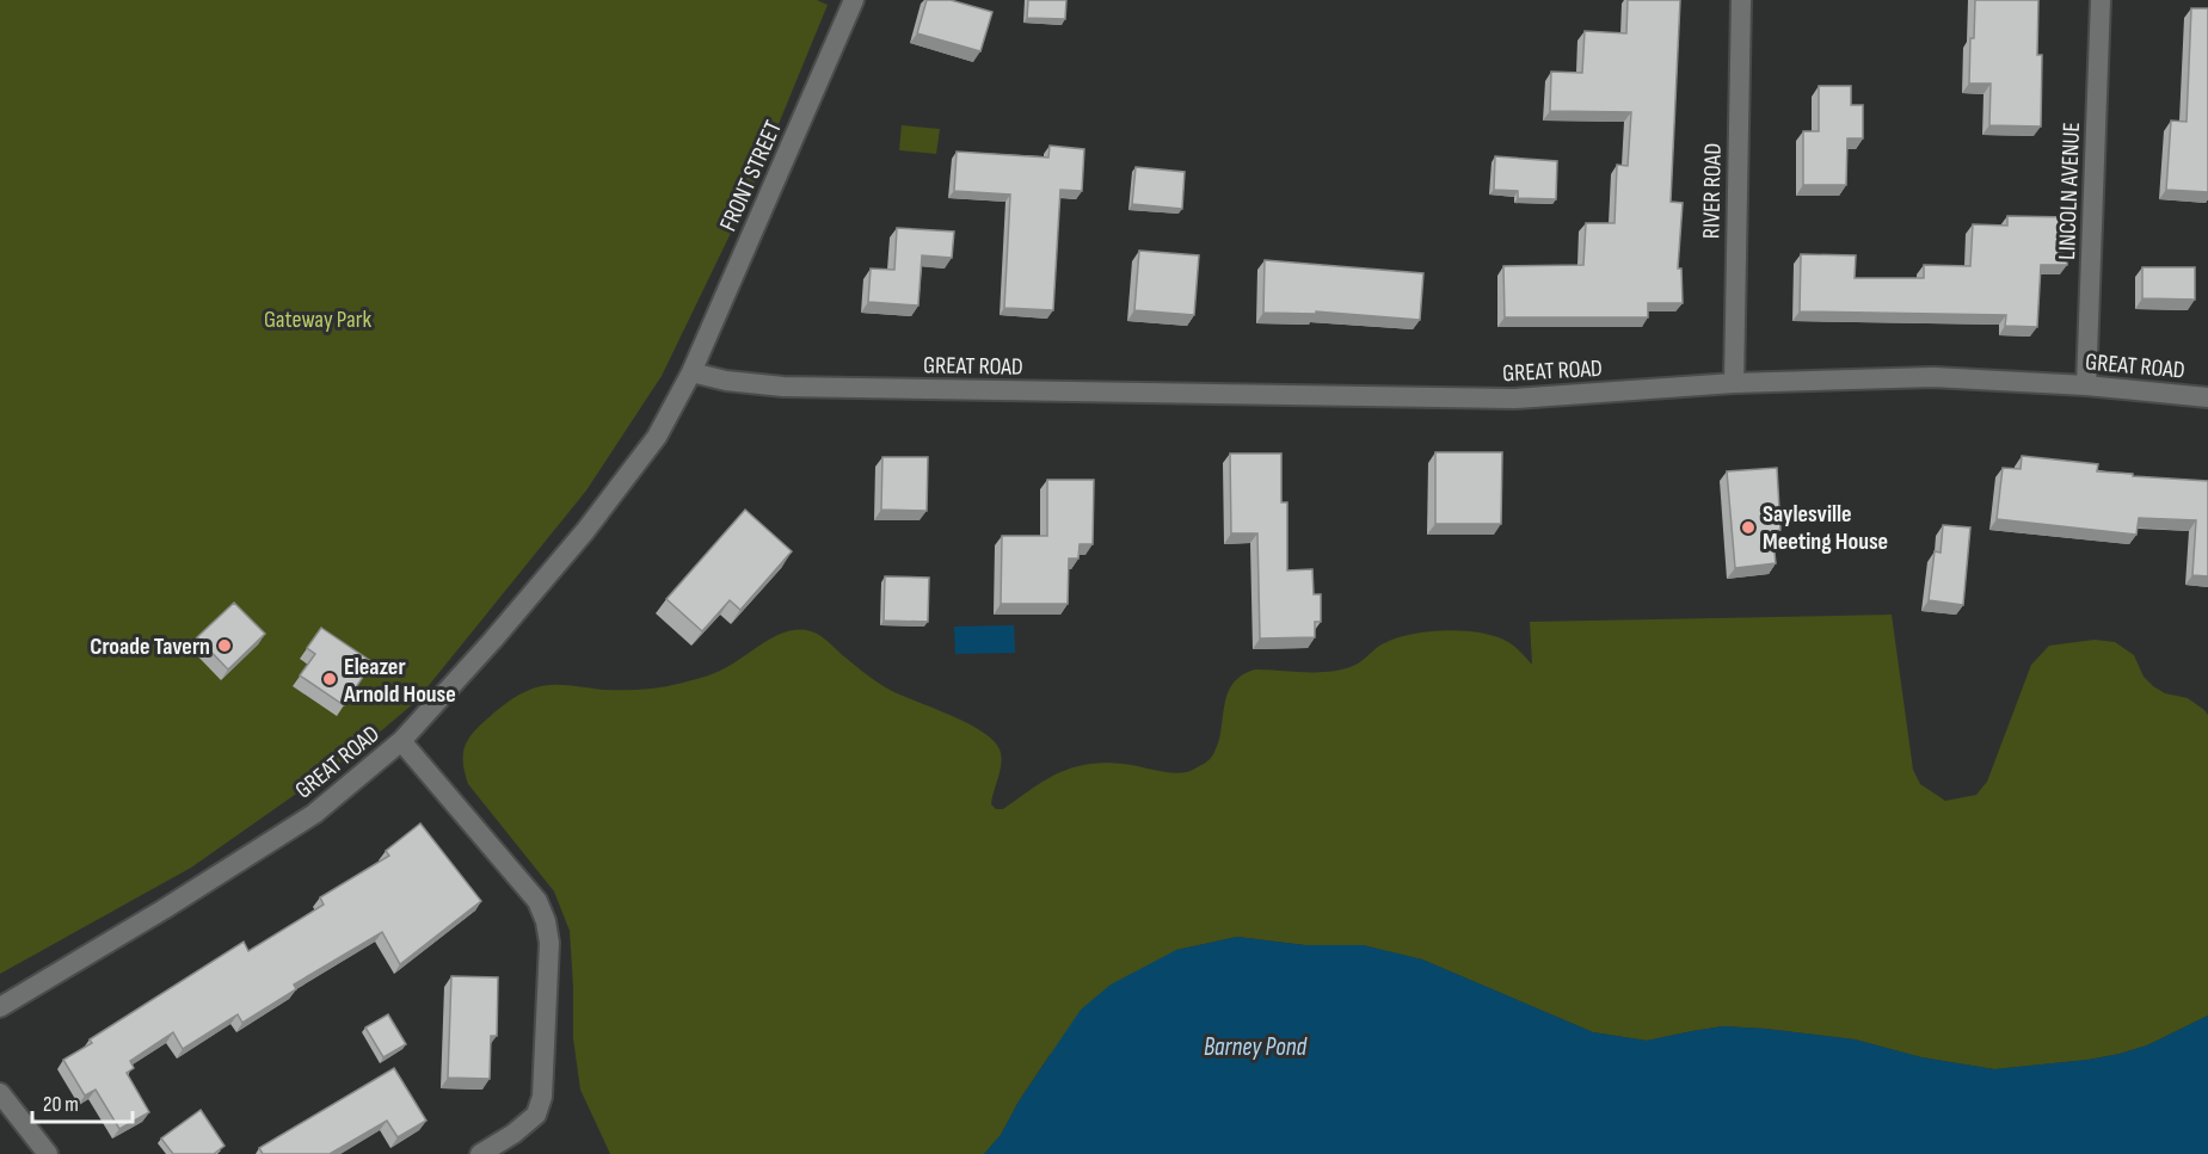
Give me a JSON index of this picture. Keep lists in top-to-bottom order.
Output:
{
  "streets": {
    "main road": [
      "FRONT STREET",
      "RIVER ROAD",
      "LINCOLN AVENUE",
      "GREAT ROAD"
    ]
  },
  "crossings": [
    ["FRONT STREET", "GREAT ROAD"],
    ["RIVER ROAD", "GREAT ROAD"],
    ["LINCOLN AVENUE", "GREAT ROAD"]
  ],
  "water": ["Barney Pond"],
  "parks": ["Gateway Park"],
  "places": ["Saylesville Meeting House", "Croade Tavern", "Eleazer Arnold House"],
  "scale_bar": "20 m"
}
